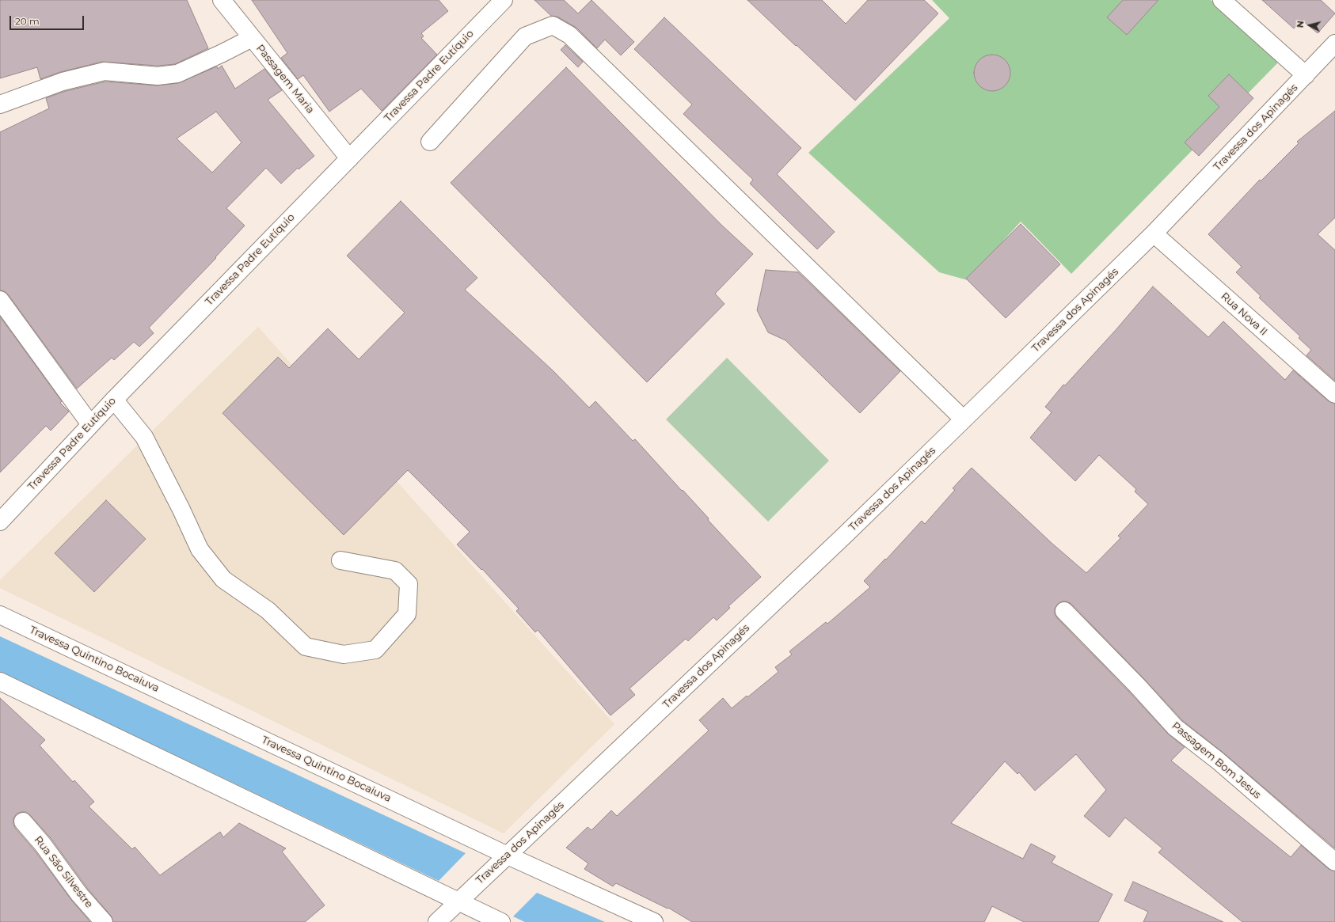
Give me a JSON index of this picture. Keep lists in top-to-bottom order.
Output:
{
  "streets": {
    "street": [
      "Travessa Padre Eutíquio",
      "Passagem Maria",
      "Travessa dos Apinagés",
      "Rua Nova II",
      "Travessa Quintino Bocaiuva",
      "Passagem Bom Jesus",
      "Rua São Silvestre"
    ]
  },
  "crossings": [
    ["Travessa Padre Eutíquio", "Passagem Maria"],
    ["Travessa dos Apinagés", "Rua Nova II"],
    ["Travessa dos Apinagés", "Travessa Quintino Bocaiuva"]
  ],
  "scale_bar": "20 m",
  "north": "left"
}
